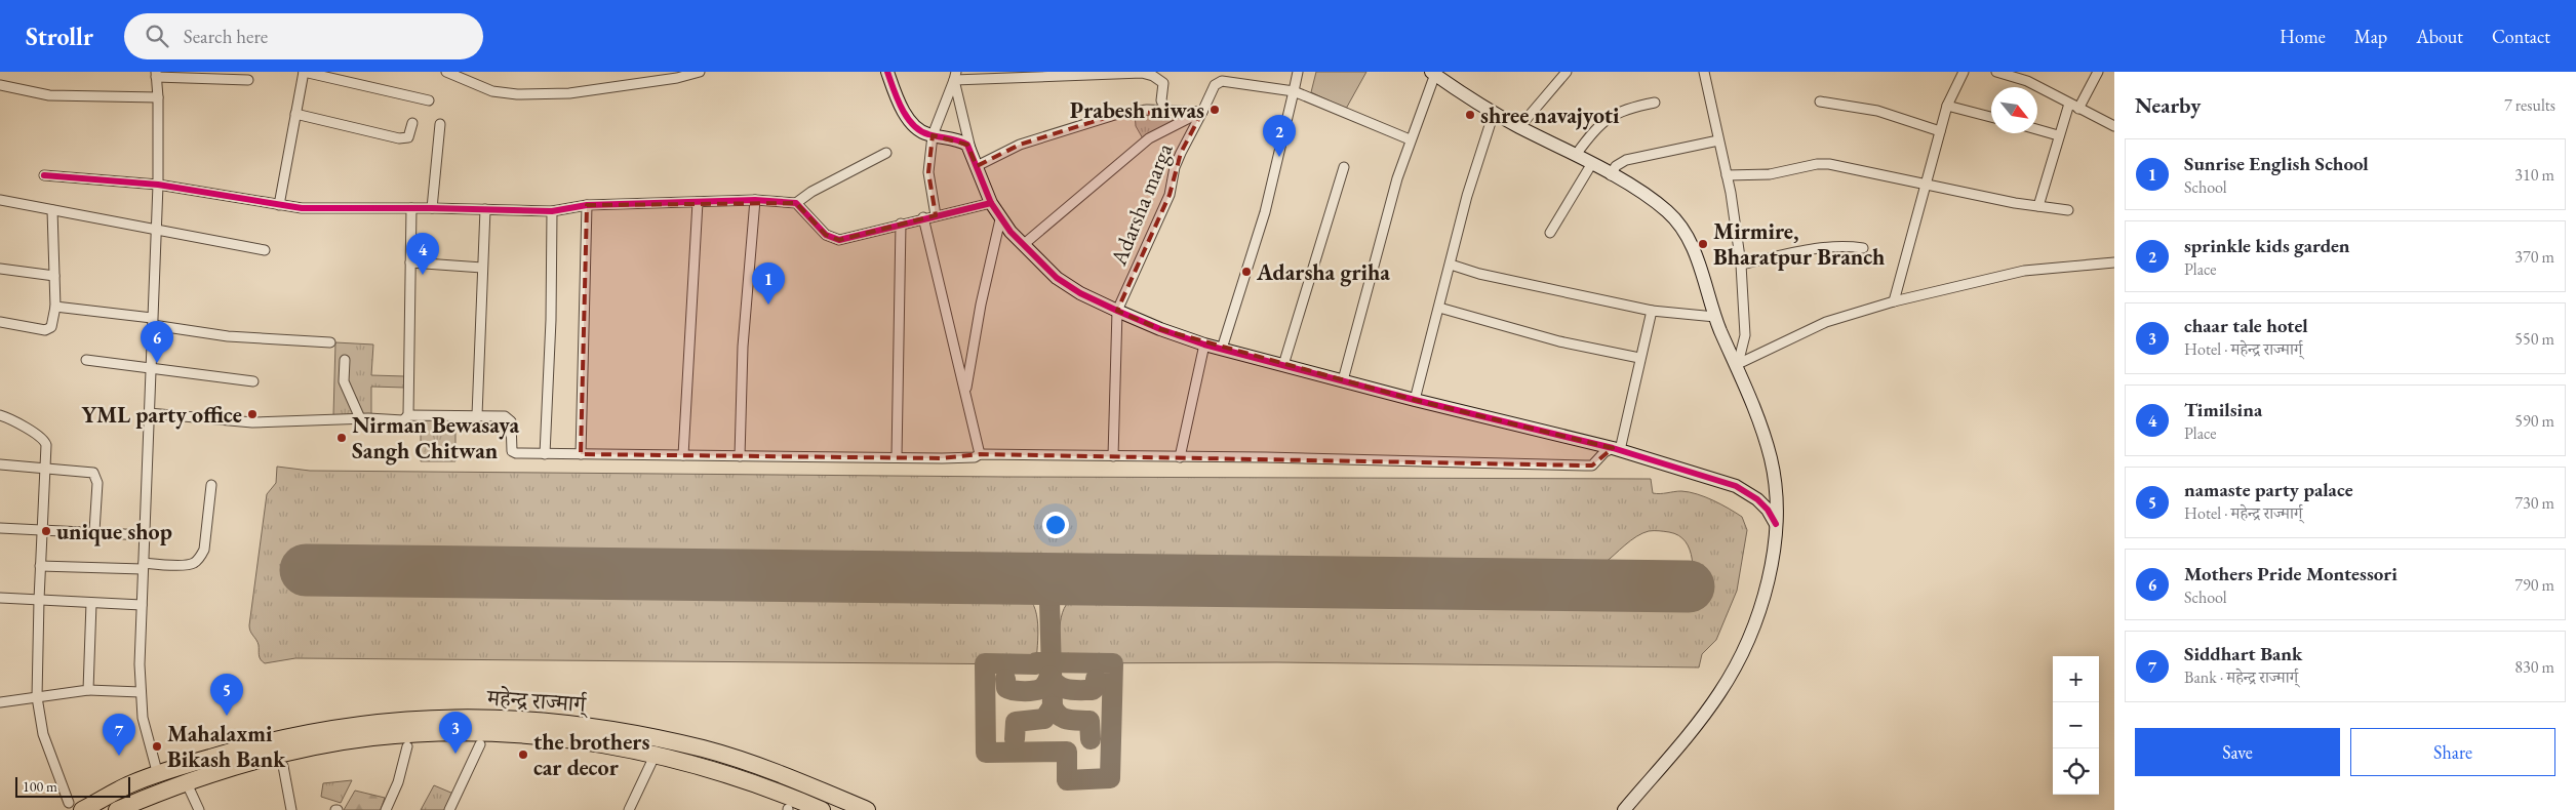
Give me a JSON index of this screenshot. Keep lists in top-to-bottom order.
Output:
{
  "streets": {
    "highway": ["महेन्द्र राज्मार्ग्"],
    "street": ["Adarsha marga"]
  },
  "places": [
    "Prabesh niwas",
    "shree navajyoti",
    "Mirmire, Bharatpur Branch",
    "Adarsha griha",
    "YML party office",
    "Nirman Bewasaya Sangh Chitwan",
    "unique shop",
    "Mahalaxmi Bikash Bank",
    "the brothers car decor"
  ],
  "scale_bar": "100 m",
  "north": "bottom right",
  "page": {
    "header": "Strollr",
    "search": "Search here",
    "nav": [
      "Home",
      "Map",
      "About",
      "Contact"
    ],
    "heading": ["Nearby", "7 results"],
    "pins": [
      "2",
      "4",
      "1",
      "6",
      "5",
      "3",
      "7"
    ],
    "list": [
      {
        "mark": "1",
        "name": "Sunrise English School",
        "note": "School",
        "value": "310 m"
      },
      {
        "mark": "2",
        "name": "sprinkle kids garden",
        "note": "Place",
        "value": "370 m"
      },
      {
        "mark": "3",
        "name": "chaar tale hotel",
        "note": "Hotel · महेन्द्र राज्मार्ग्",
        "value": "550 m"
      },
      {
        "mark": "4",
        "name": "Timilsina",
        "note": "Place",
        "value": "590 m"
      },
      {
        "mark": "5",
        "name": "namaste party palace",
        "note": "Hotel · महेन्द्र राज्मार्ग्",
        "value": "730 m"
      },
      {
        "mark": "6",
        "name": "Mothers Pride Montessori",
        "note": "School",
        "value": "790 m"
      },
      {
        "mark": "7",
        "name": "Siddhart Bank",
        "note": "Bank · महेन्द्र राज्मार्ग्",
        "value": "830 m"
      }
    ],
    "map_buttons": ["+", "−"],
    "buttons": ["Save", "Share"],
    "scale": "100 m"
  }
}
